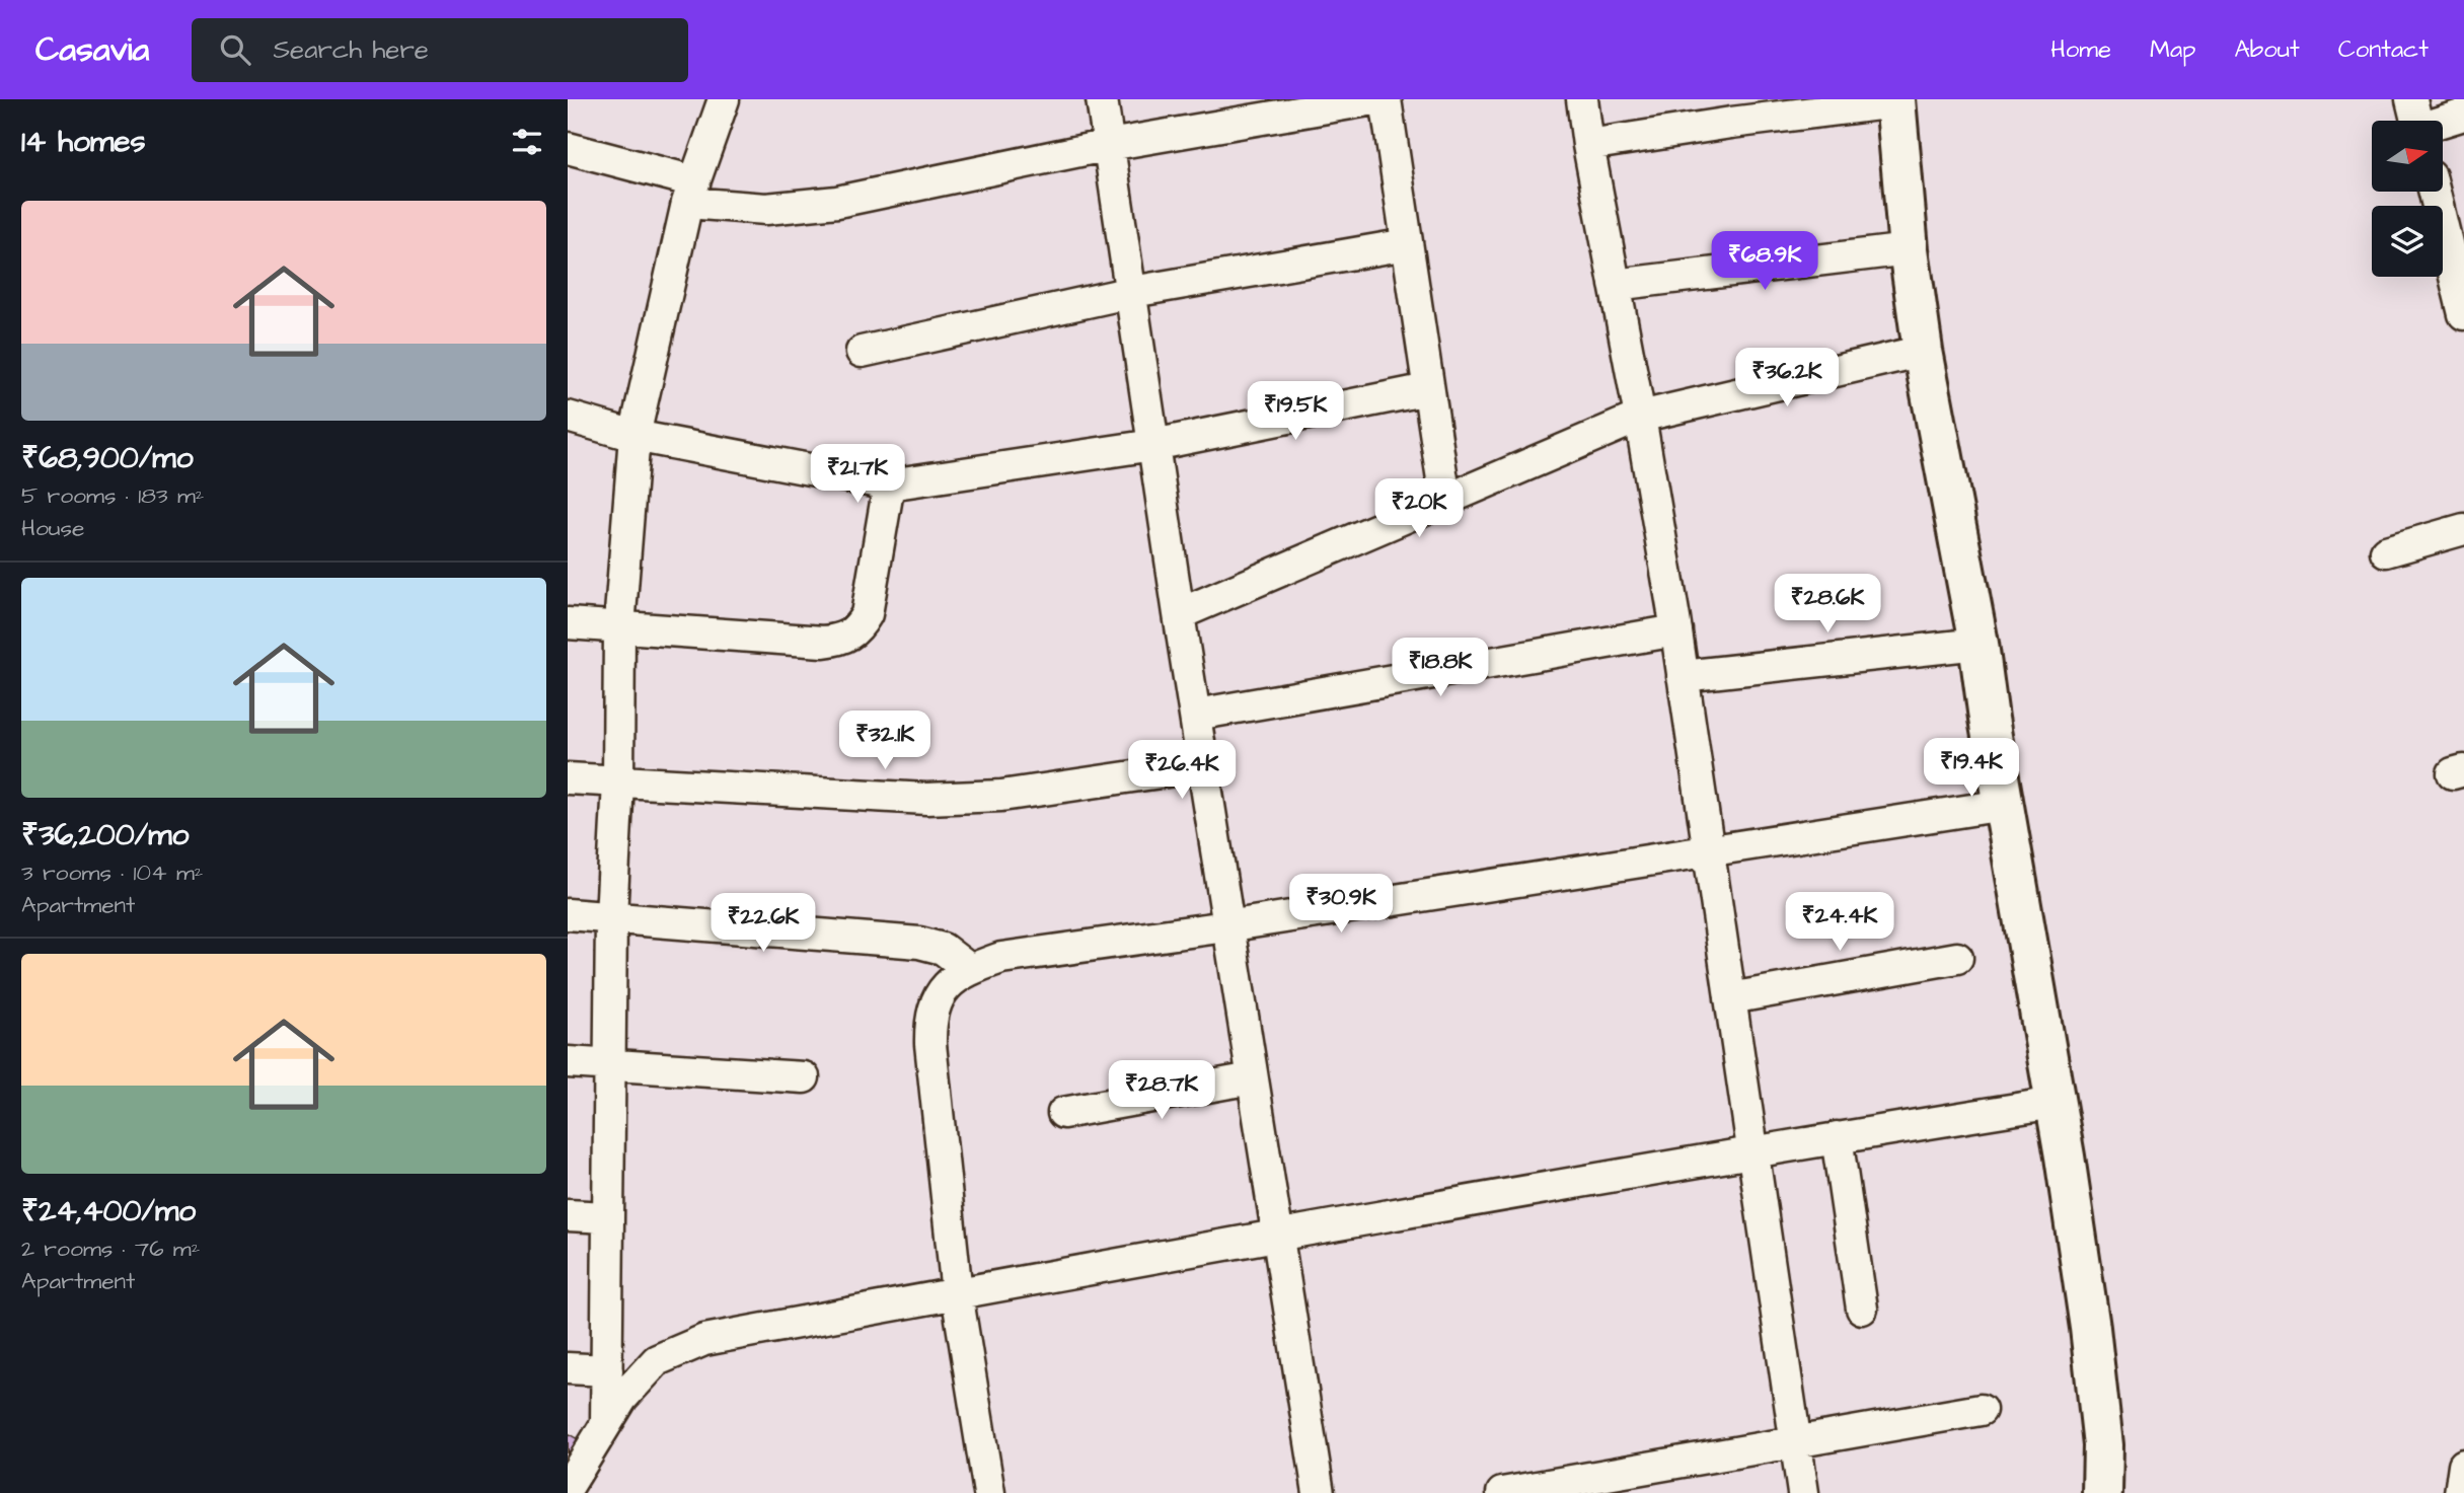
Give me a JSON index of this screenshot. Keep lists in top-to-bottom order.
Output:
{
  "north": "right",
  "page": {
    "header": "Casavia",
    "search": "Search here",
    "nav": [
      "Home",
      "Map",
      "About",
      "Contact"
    ],
    "heading": "14 homes",
    "list": [
      {
        "name": "₹68,900/mo",
        "note": "5 rooms · 183 m² · House"
      },
      {
        "name": "₹36,200/mo",
        "note": "3 rooms · 104 m² · Apartment"
      },
      {
        "name": "₹24,400/mo",
        "note": "2 rooms · 76 m² · Apartment"
      }
    ],
    "price": [
      "₹68.9K",
      "₹36.2K",
      "₹19.5K",
      "₹21.7K",
      "₹20K",
      "₹28.6K",
      "₹18.8K",
      "₹32.1K",
      "₹19.4K",
      "₹26.4K",
      "₹30.9K",
      "₹24.4K",
      "₹22.6K",
      "₹28.7K"
    ]
  }
}
